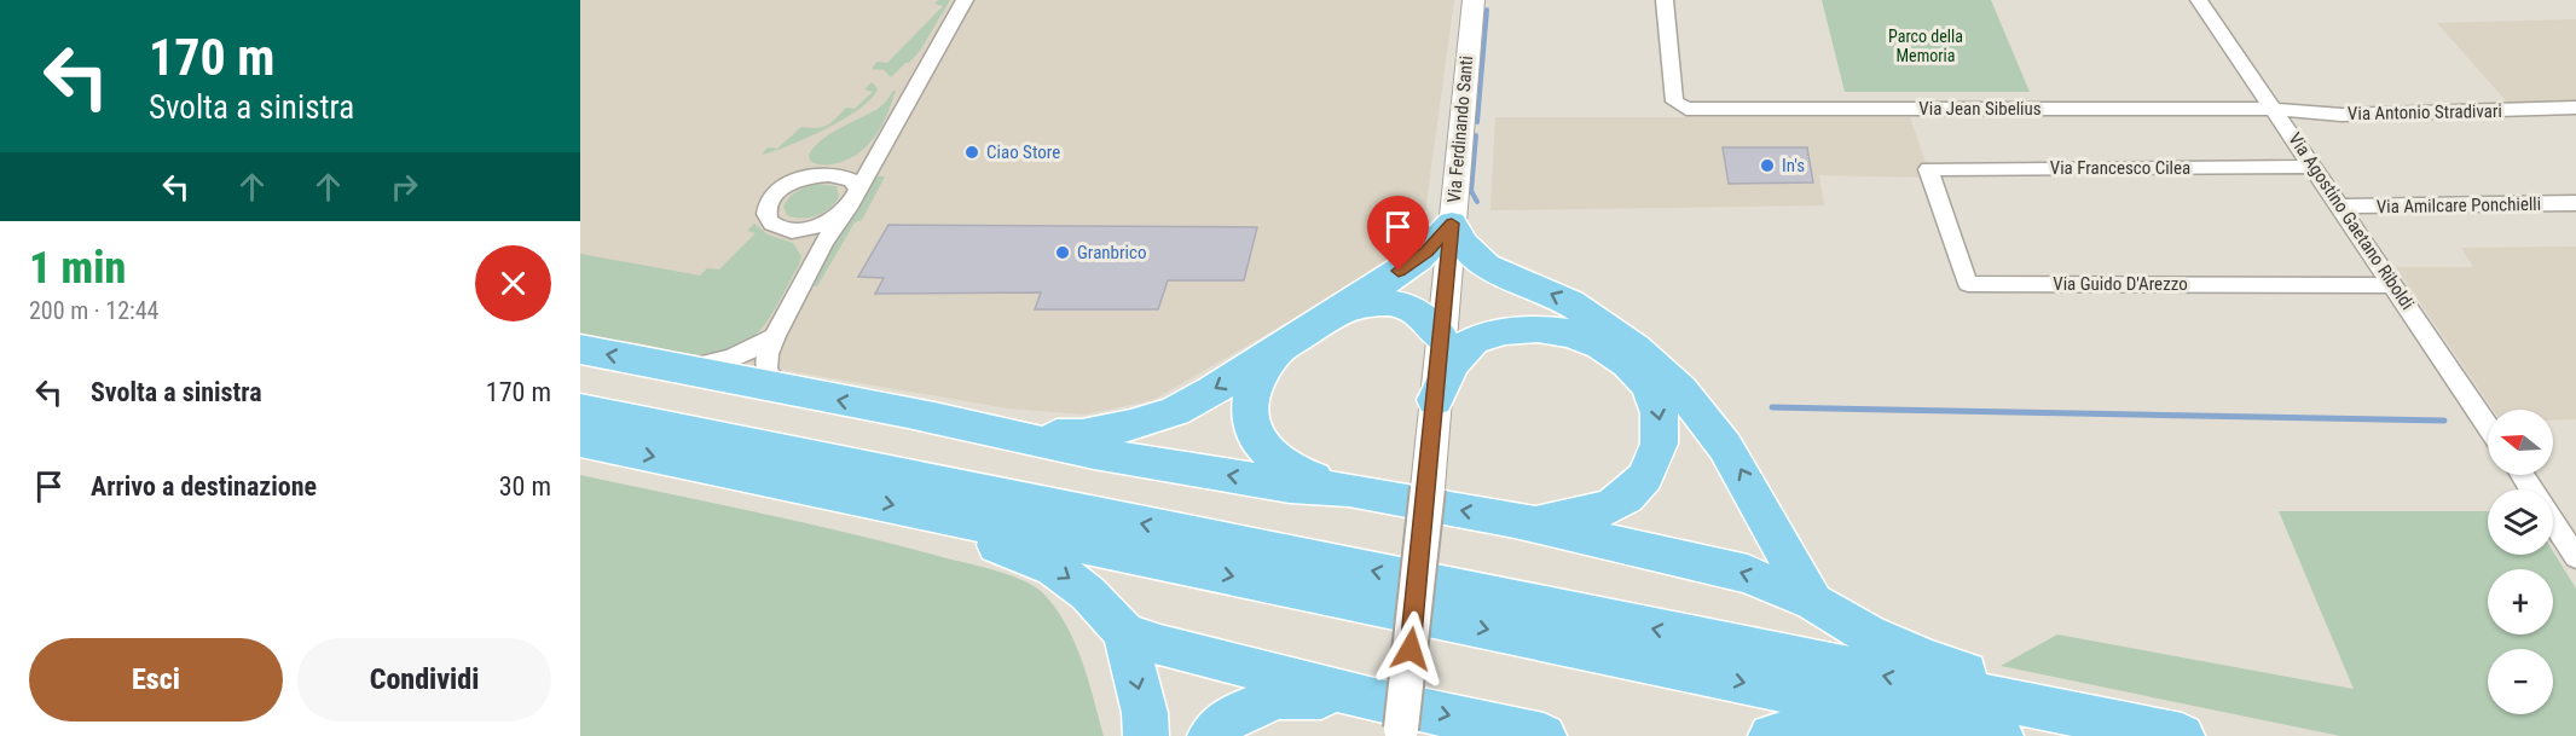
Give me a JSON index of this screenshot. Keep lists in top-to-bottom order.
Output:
{
  "streets": {
    "main road": ["Via Ferdinando Santi"],
    "street": [
      "Via Jean Sibelius",
      "Via Antonio Stradivari",
      "Via Francesco Cilea",
      "Via Amilcare Ponchielli",
      "Via Agostino Gaetano Riboldi",
      "Via Guido D'Arezzo"
    ]
  },
  "crossings": [
    ["Via Jean Sibelius", "Via Antonio Stradivari"],
    ["Via Jean Sibelius", "Via Agostino Gaetano Riboldi"],
    ["Via Antonio Stradivari", "Via Agostino Gaetano Riboldi"],
    ["Via Francesco Cilea", "Via Agostino Gaetano Riboldi"],
    ["Via Francesco Cilea", "Via Guido D'Arezzo"],
    ["Via Amilcare Ponchielli", "Via Agostino Gaetano Riboldi"],
    ["Via Agostino Gaetano Riboldi", "Via Guido D'Arezzo"]
  ],
  "parks": ["Parco della Memoria"],
  "places": ["Ciao Store", "In's", "Granbrico"],
  "north": "left",
  "page": {
    "turn": ["170 m", "Svolta a sinistra"],
    "heading": ["1 min", "200 m · 12:44"],
    "list": [
      {
        "name": "Svolta a sinistra",
        "value": "170 m"
      },
      {
        "name": "Arrivo a destinazione",
        "value": "30 m"
      }
    ],
    "map_buttons": ["+", "−"],
    "buttons": ["Esci", "Condividi"]
  }
}
